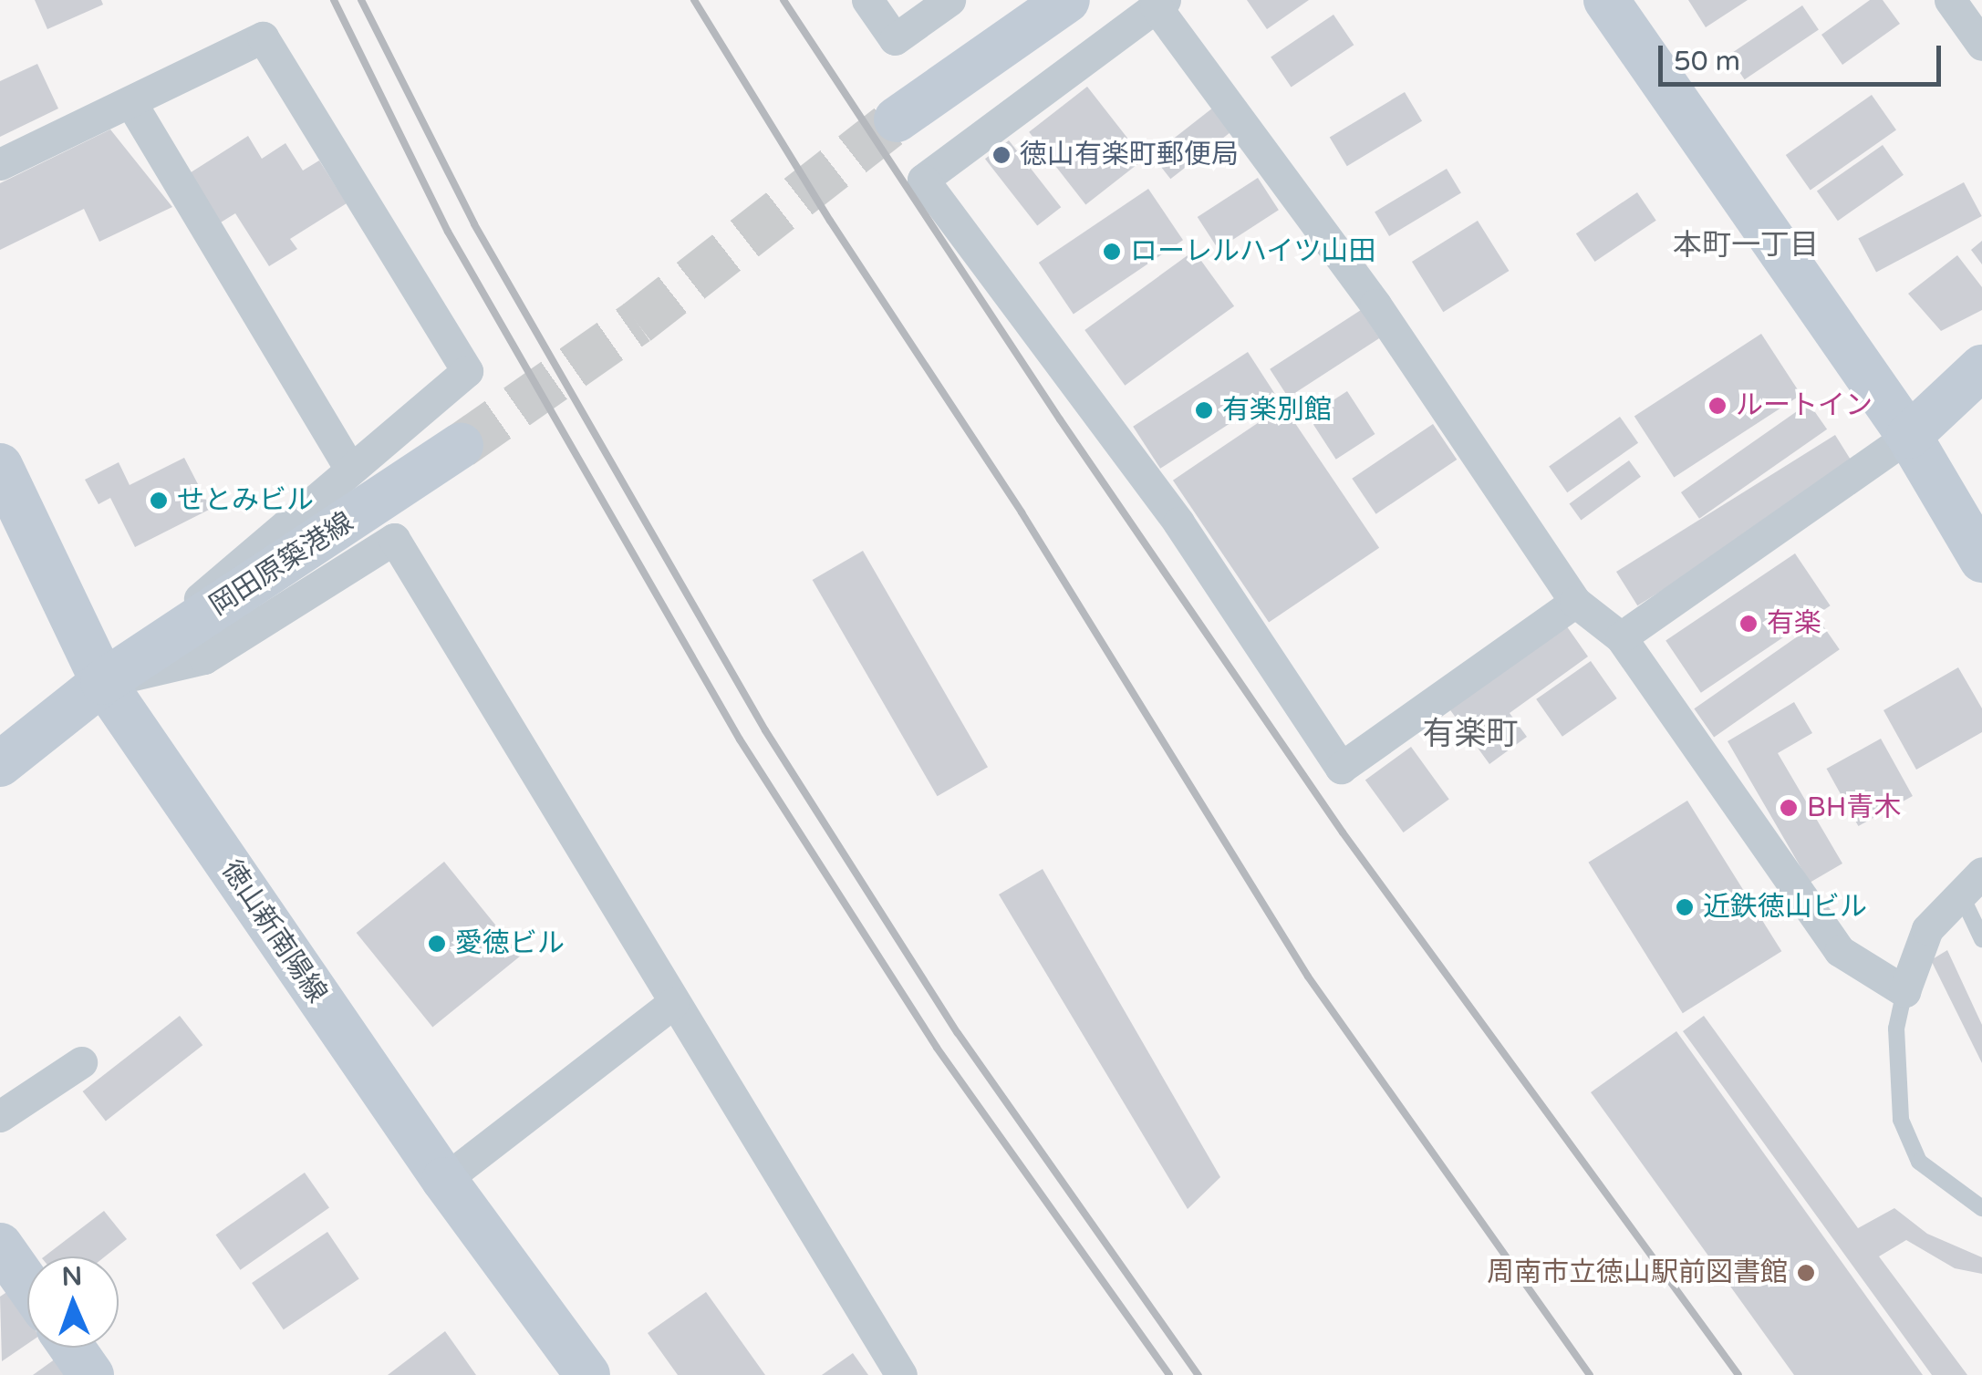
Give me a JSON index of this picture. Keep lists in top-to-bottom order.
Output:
{
  "streets": {
    "street": ["岡田原築港線", "徳山新南陽線"]
  },
  "crossings": [
    ["岡田原築港線", "徳山新南陽線"]
  ],
  "districts": ["本町一丁目", "有楽町"],
  "places": [
    "徳山有楽町郵便局",
    "ローレルハイツ山田",
    "ルートイン",
    "有楽別館",
    "せとみビル",
    "有楽",
    "BH青木",
    "近鉄徳山ビル",
    "愛徳ビル",
    "周南市立徳山駅前図書館"
  ],
  "scale_bar": "50 m",
  "north": "top"
}
